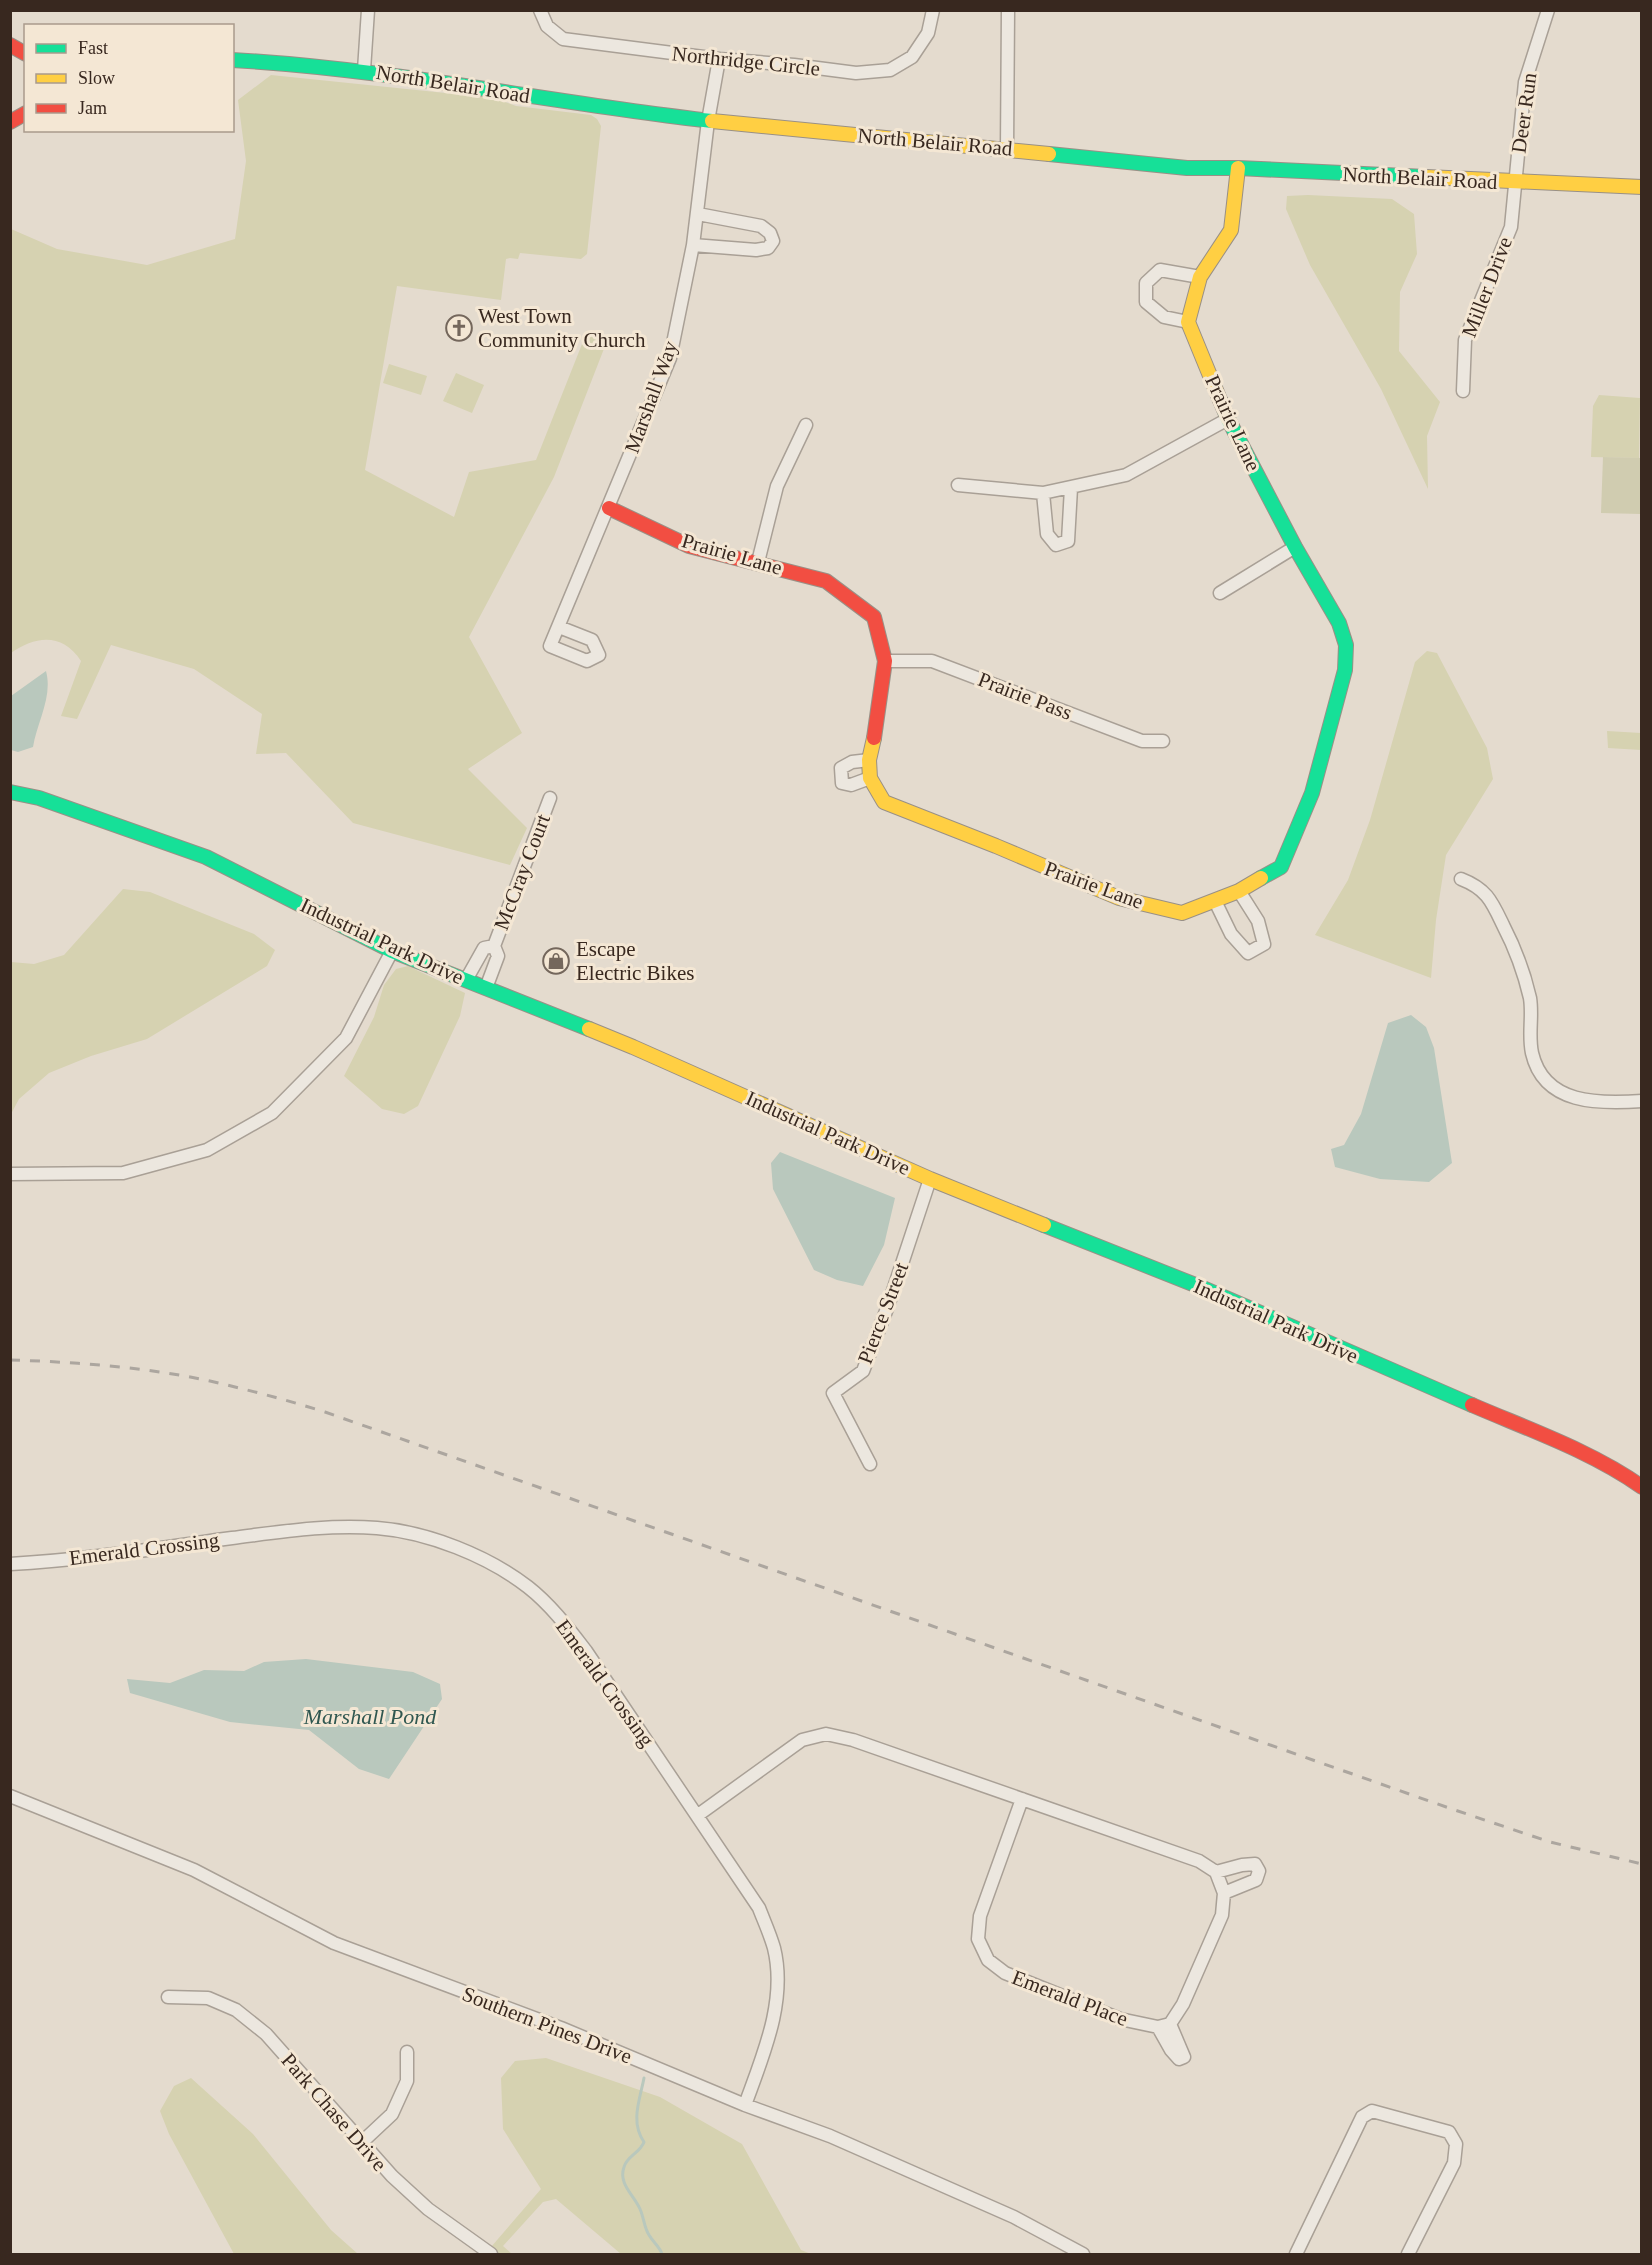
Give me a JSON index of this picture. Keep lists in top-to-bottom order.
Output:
{
  "streets": {
    "street": [
      "Northridge Circle",
      "North Belair Road",
      "Deer Run",
      "Miller Drive",
      "Marshall Way",
      "Prairie Lane",
      "Prairie Pass",
      "McCray Court",
      "Industrial Park Drive",
      "Pierce Street",
      "Emerald Crossing",
      "Emerald Place",
      "Southern Pines Drive",
      "Park Chase Drive"
    ]
  },
  "crossings": [
    ["Northridge Circle", "Marshall Way"],
    ["North Belair Road", "Deer Run"],
    ["North Belair Road", "Miller Drive"],
    ["North Belair Road", "Marshall Way"],
    ["Deer Run", "Miller Drive"],
    ["Marshall Way", "Prairie Lane"],
    ["Prairie Lane", "Prairie Pass"],
    ["McCray Court", "Industrial Park Drive"],
    ["Industrial Park Drive", "Pierce Street"],
    ["Emerald Crossing", "Southern Pines Drive"]
  ],
  "water": ["Marshall Pond"],
  "places": {
    "church": ["West Town Community Church"],
    "shop": ["Escape Electric Bikes"]
  },
  "legend": ["Fast", "Slow", "Jam"]
}
